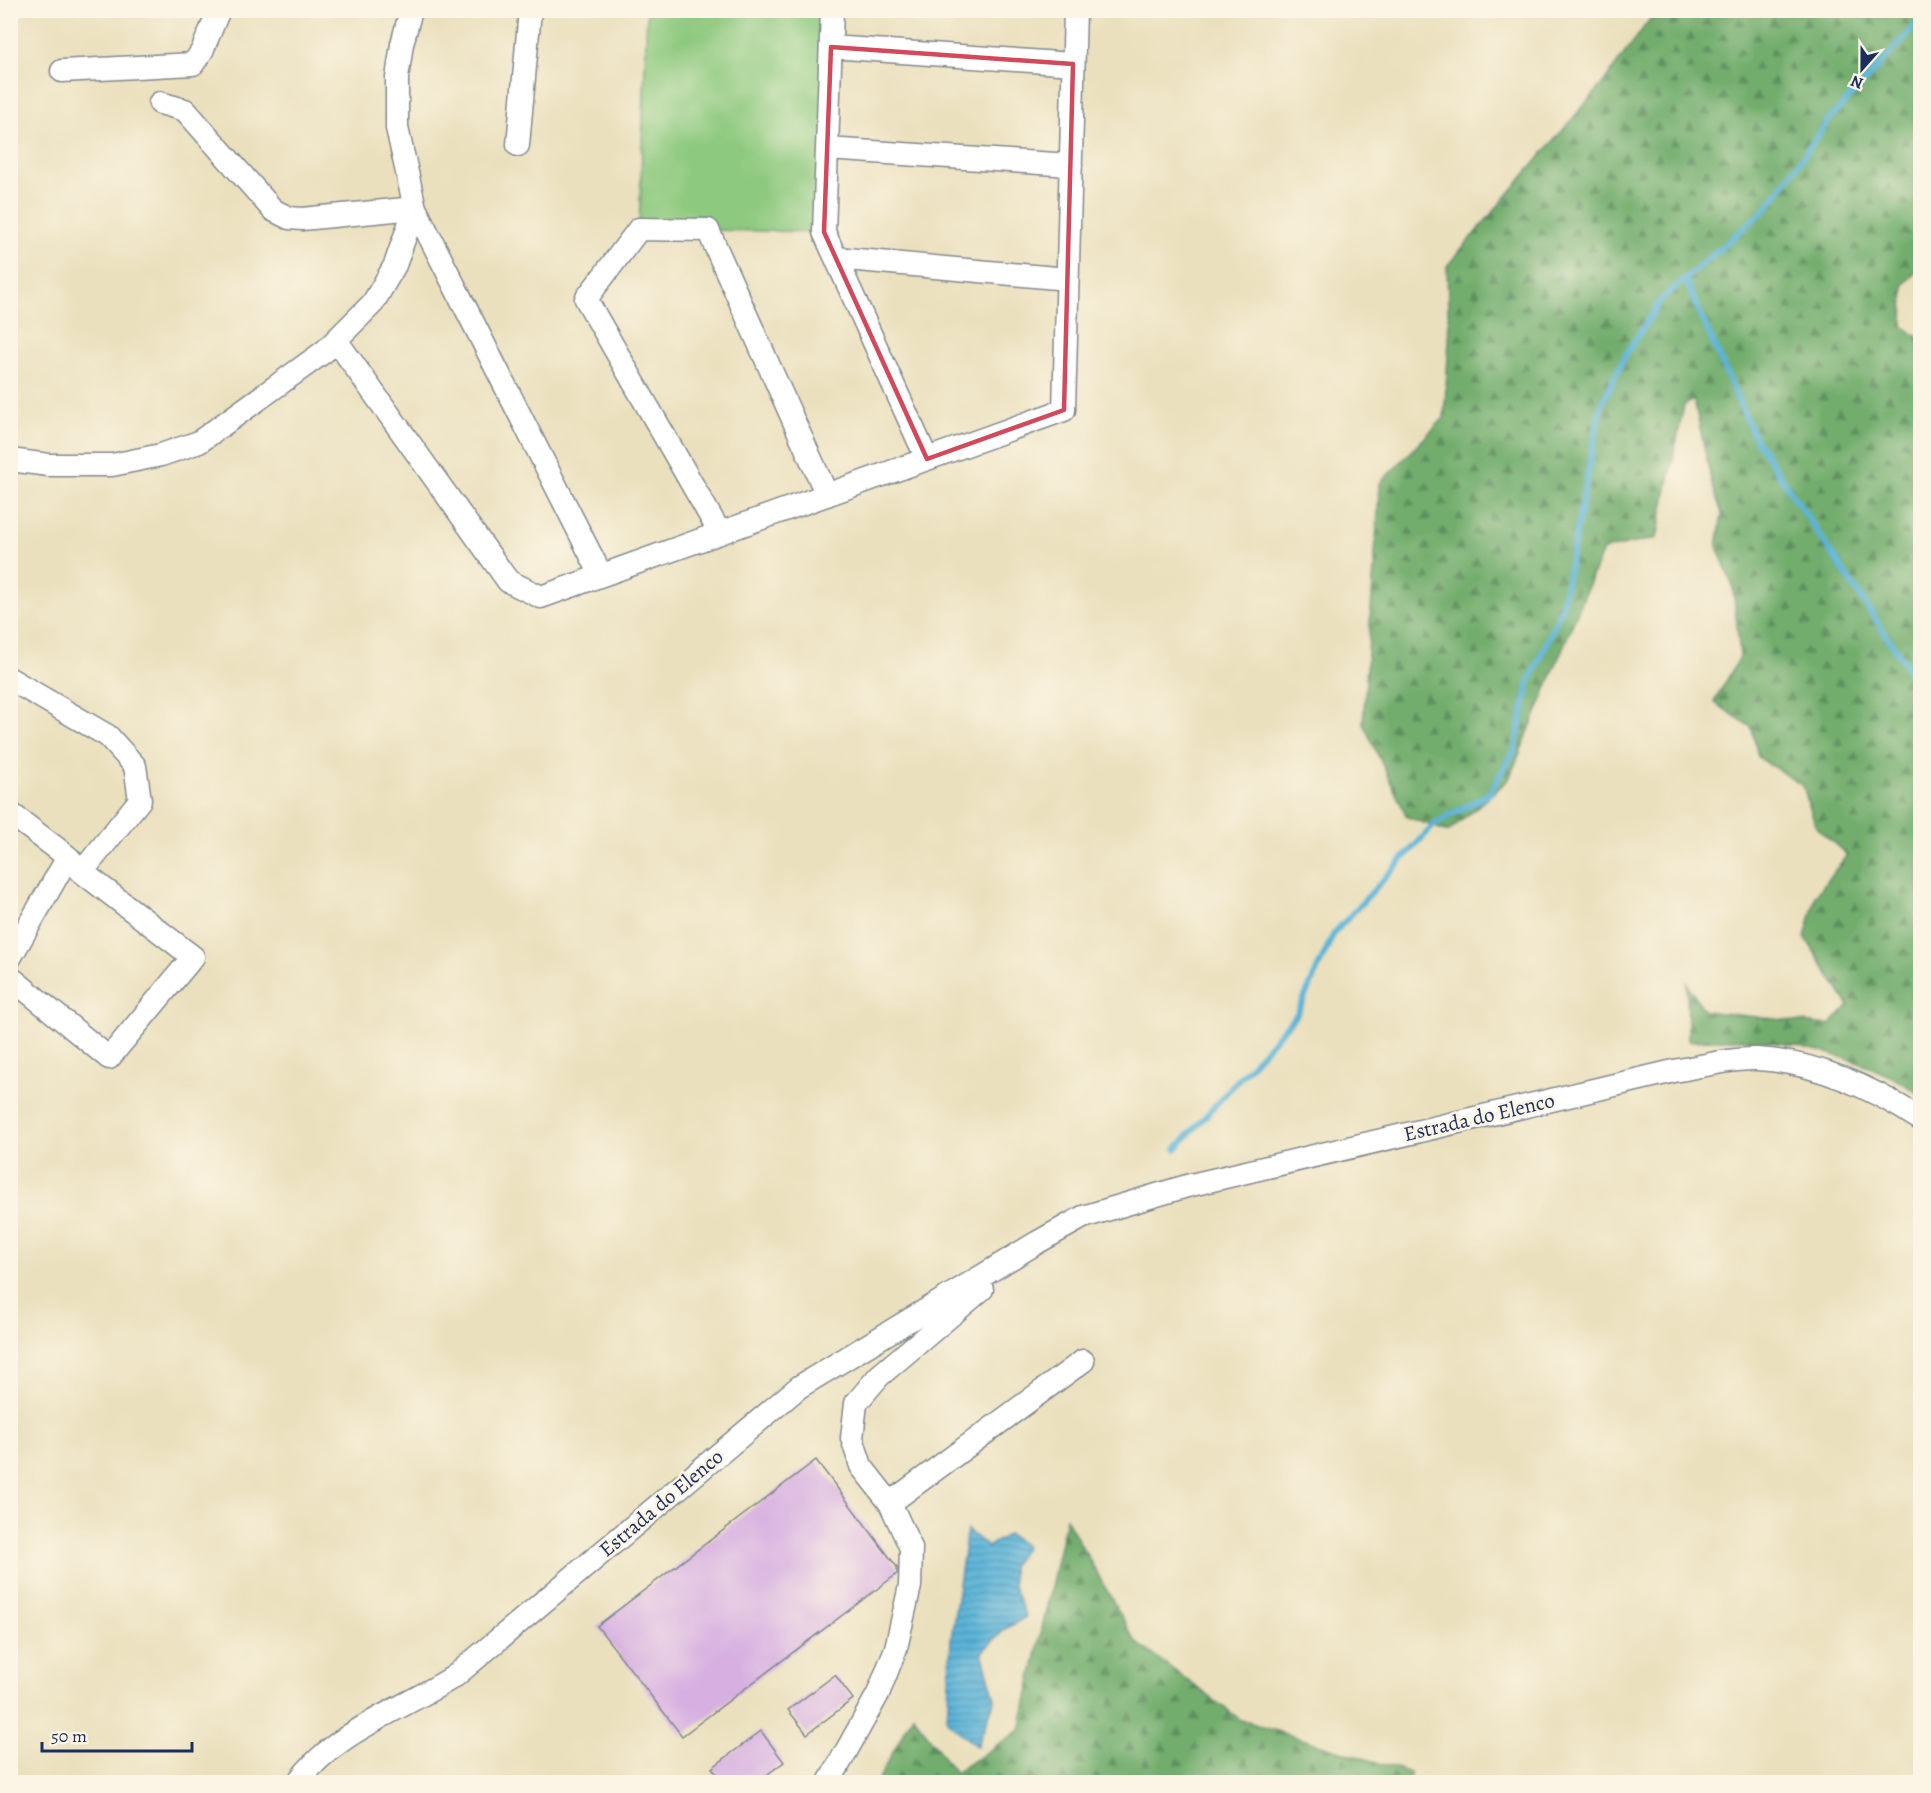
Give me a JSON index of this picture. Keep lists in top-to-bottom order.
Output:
{
  "streets": {
    "street": ["Estrada do Elenco"]
  },
  "scale_bar": "50 m",
  "north": "bottom"
}
